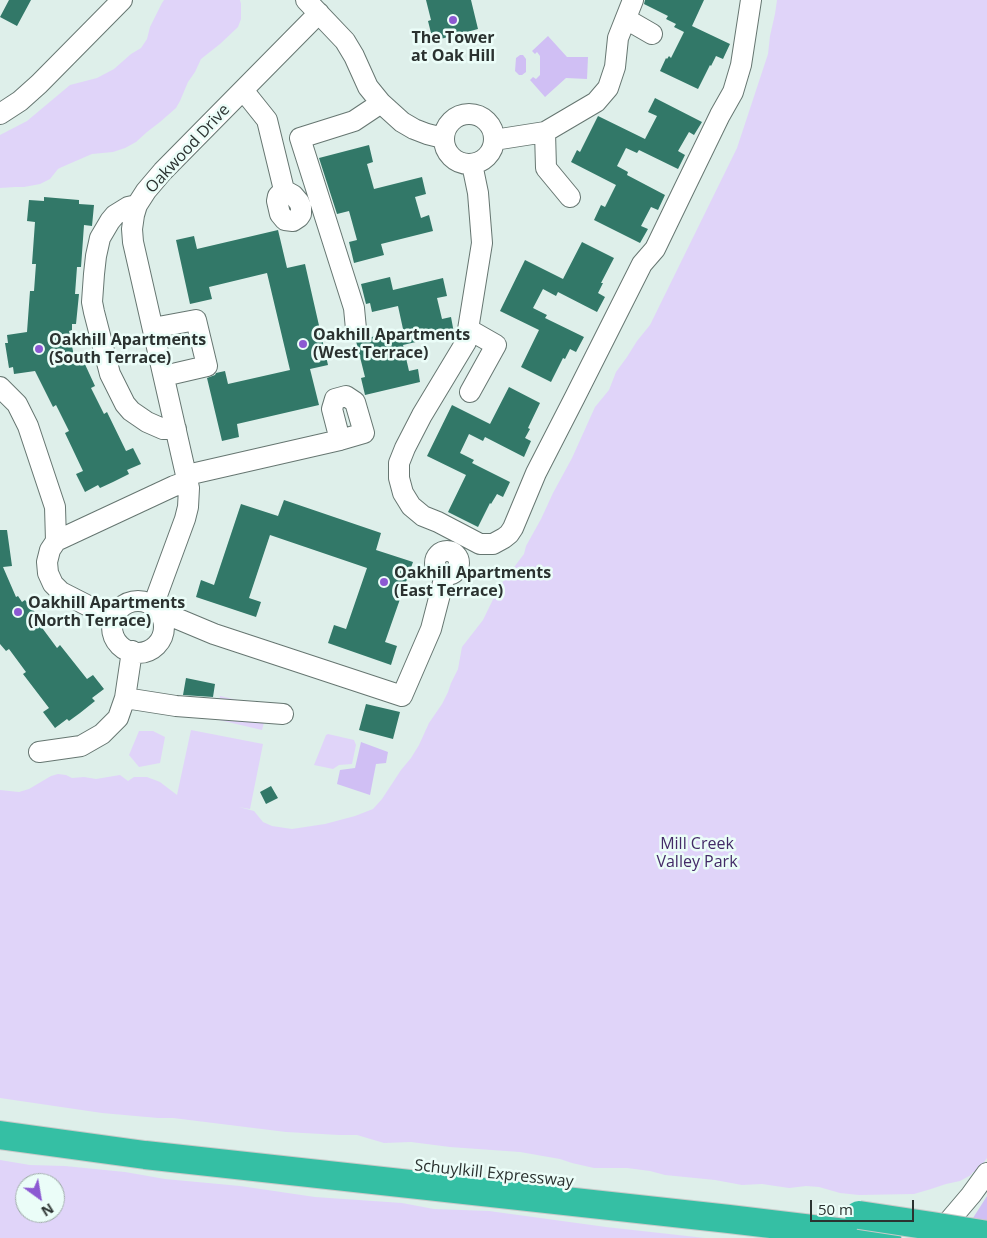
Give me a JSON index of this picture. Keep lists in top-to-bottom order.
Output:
{
  "streets": {
    "highway": ["Schuylkill Expressway"],
    "street": ["Oakwood Drive"]
  },
  "parks": ["Mill Creek Valley Park"],
  "places": [
    "The Tower at Oak Hill",
    "Oakhill Apartments (West Terrace)",
    "Oakhill Apartments (South Terrace)",
    "Oakhill Apartments (East Terrace)",
    "Oakhill Apartments (North Terrace)"
  ],
  "scale_bar": "50 m",
  "north": "bottom right"
}
